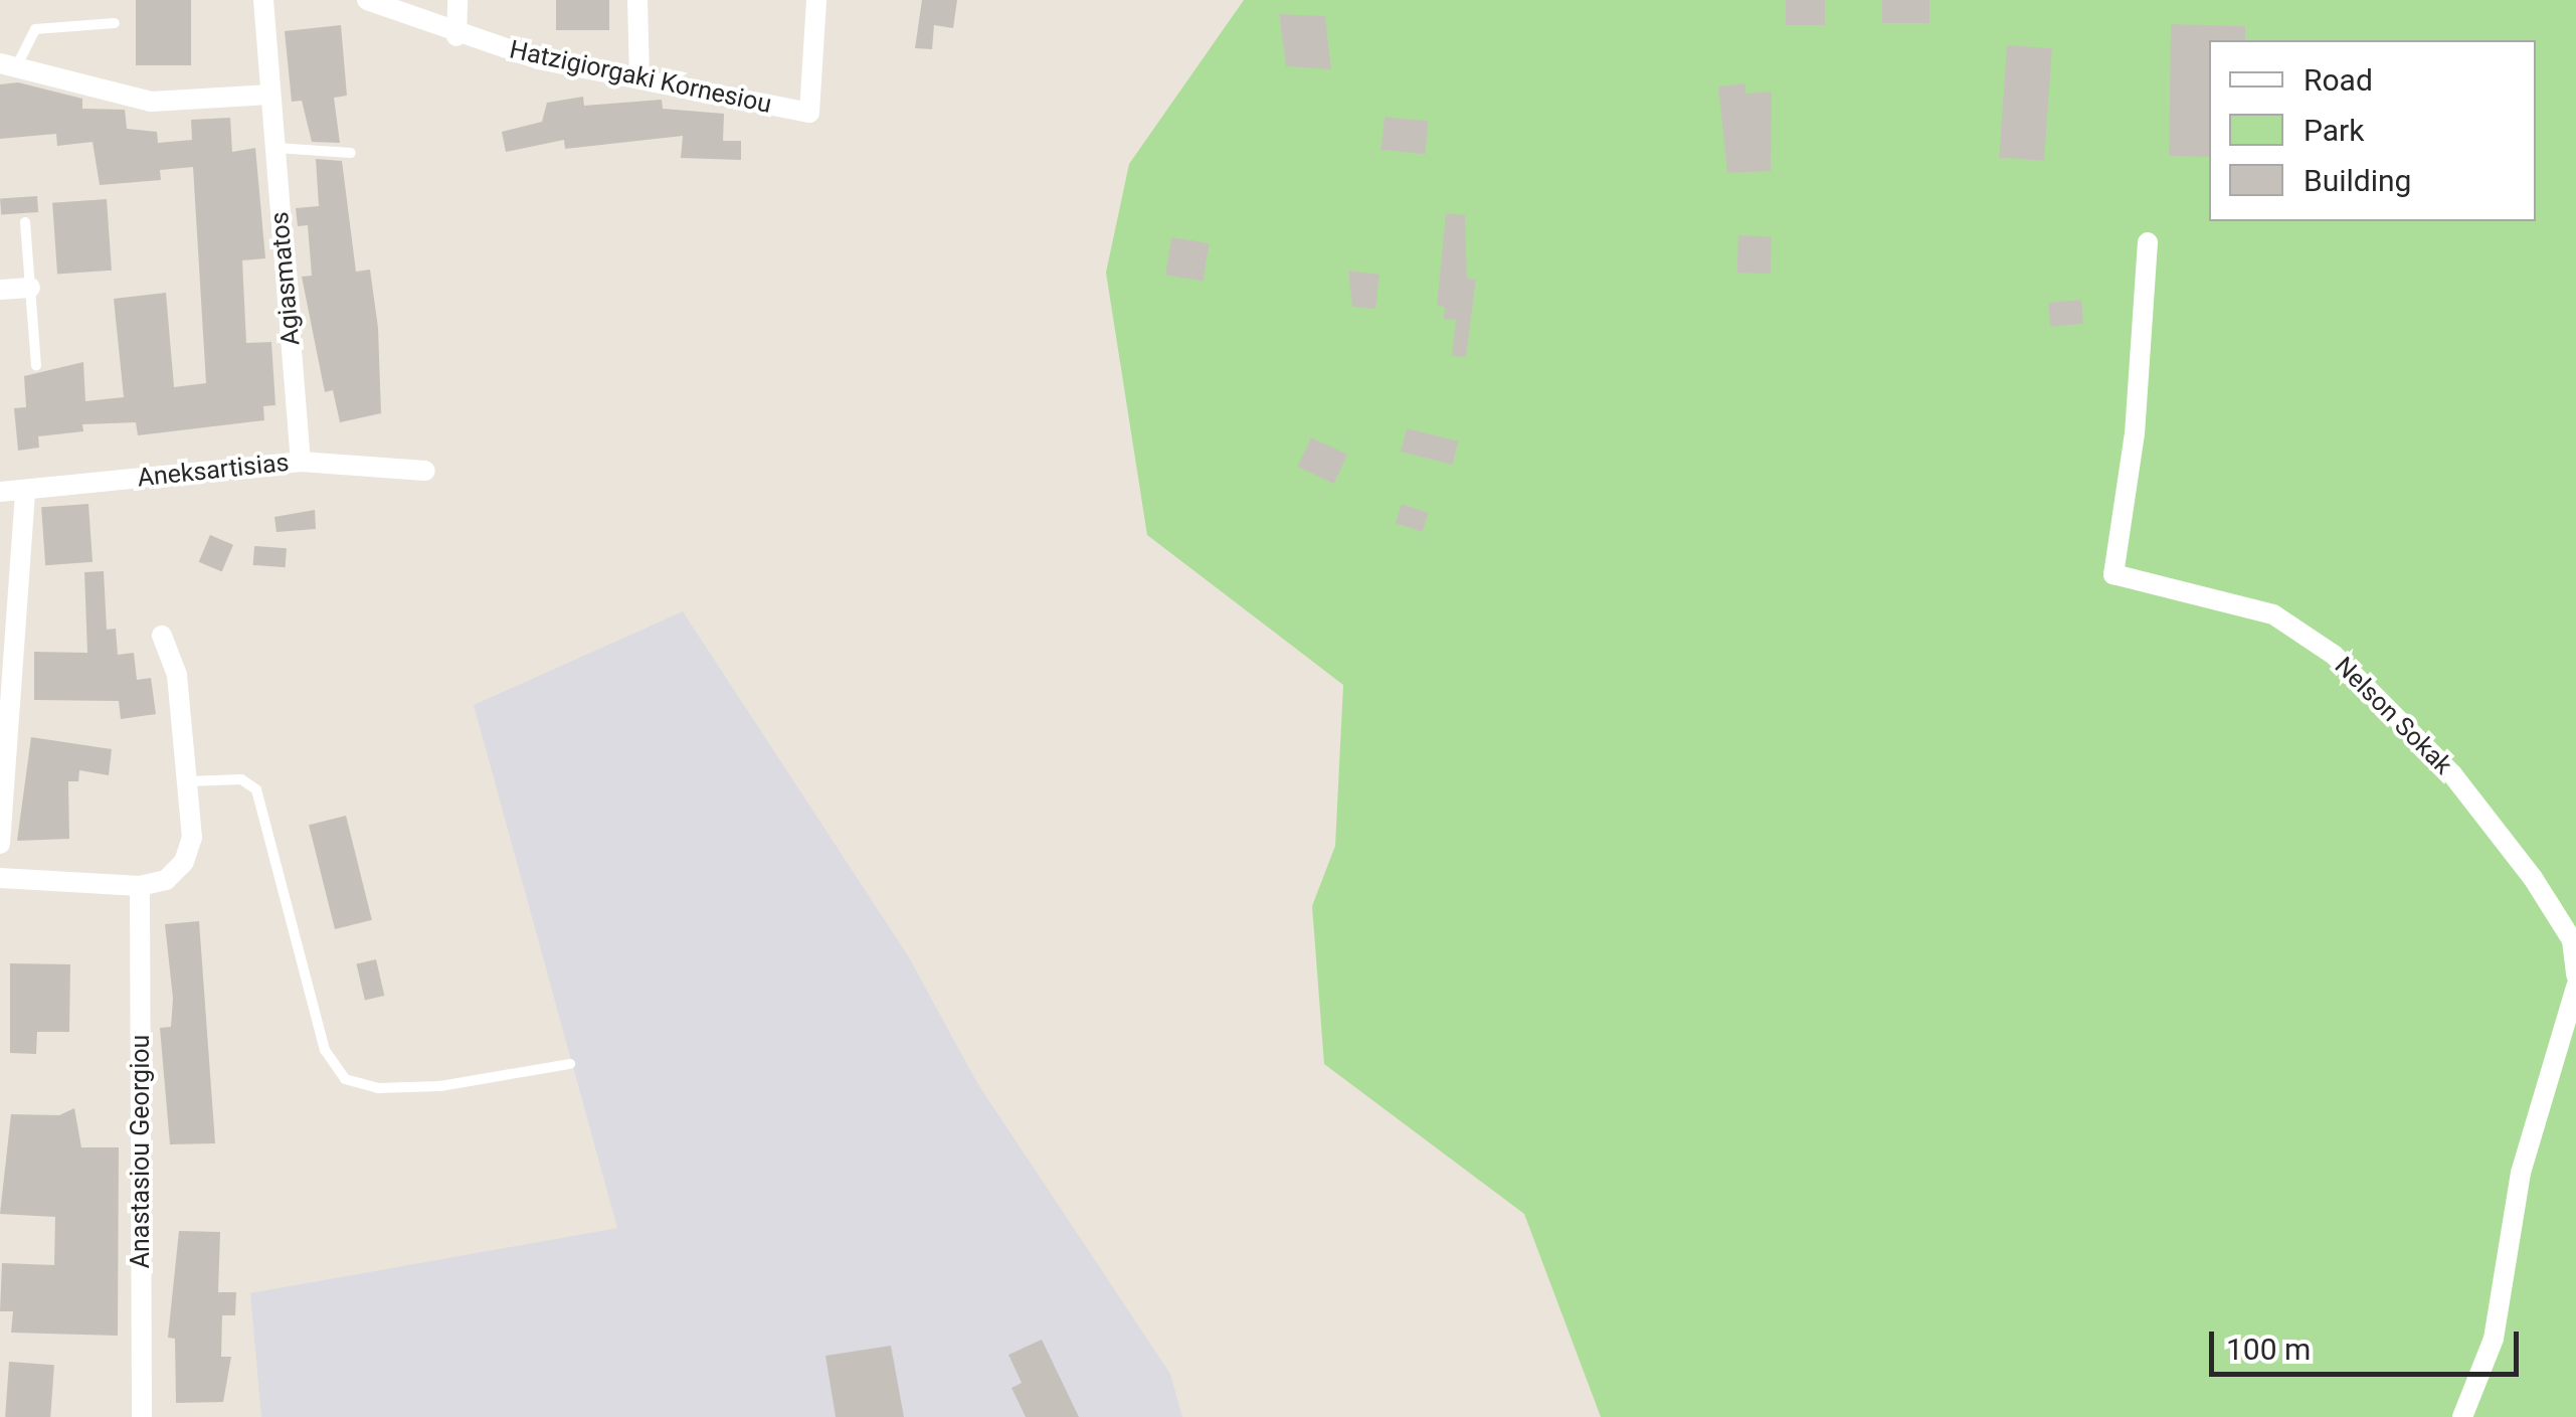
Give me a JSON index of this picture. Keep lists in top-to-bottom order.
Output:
{
  "streets": {
    "street": [
      "Hatzigiorgaki Kornesiou",
      "Agiasmatos",
      "Aneksartisias",
      "Nelson Sokak",
      "Anastasiou Georgiou"
    ]
  },
  "crossings": [
    ["Agiasmatos", "Aneksartisias"]
  ],
  "legend": ["Road", "Park", "Building"],
  "scale_bar": "100 m"
}
